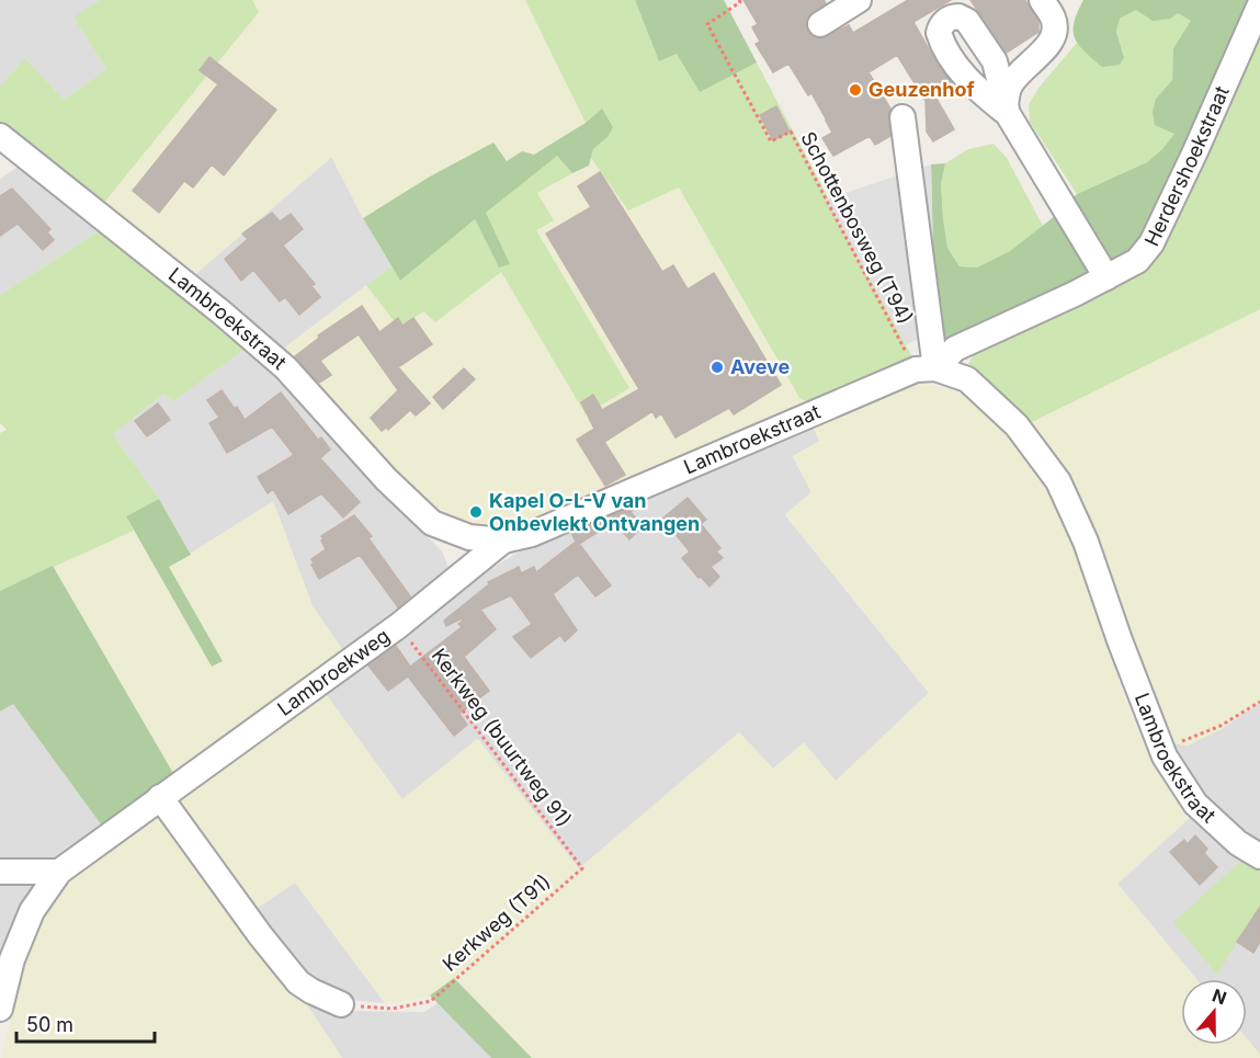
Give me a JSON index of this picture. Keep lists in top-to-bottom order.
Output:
{
  "streets": {
    "street": ["Herdershoekstraat", "Lambroekstraat", "Lambroekweg"],
    "path": ["Schottenbosweg (T94)", "Kerkweg (buurtweg 91)", "Kerkweg (T91)"]
  },
  "crossings": [
    ["Herdershoekstraat", "Schottenbosweg (T94)"],
    ["Herdershoekstraat", "Lambroekstraat"],
    ["Schottenbosweg (T94)", "Lambroekstraat"],
    ["Lambroekstraat", "Lambroekweg"],
    ["Lambroekweg", "Kerkweg (buurtweg 91)"],
    ["Kerkweg (buurtweg 91)", "Kerkweg (T91)"]
  ],
  "places": ["Geuzenhof", "Aveve", "Kapel O-L-V van Onbevlekt Ontvangen"],
  "scale_bar": "50 m",
  "north": "top"
}
